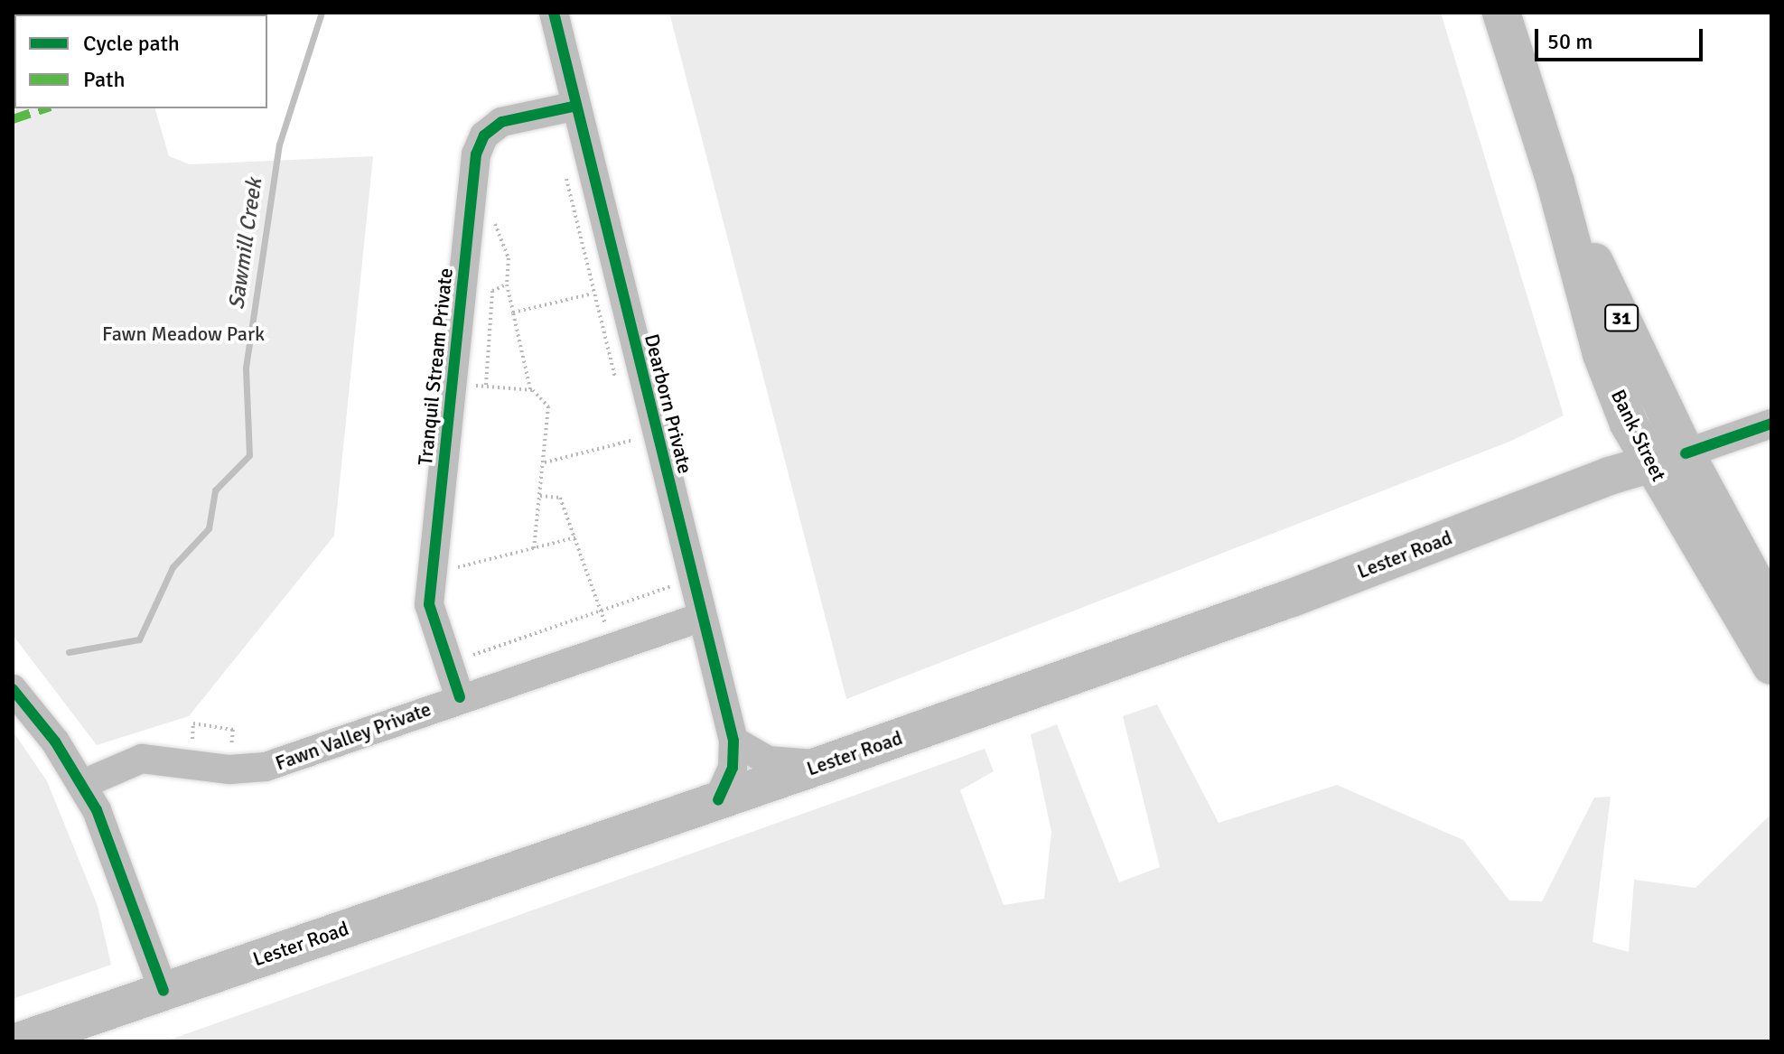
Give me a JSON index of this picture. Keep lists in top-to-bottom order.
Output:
{
  "streets": {
    "main road": ["31", "Bank Street", "Lester Road"],
    "street": ["Tranquil Stream Private", "Dearborn Private", "Fawn Valley Private"]
  },
  "crossings": [
    ["Tranquil Stream Private", "Dearborn Private"],
    ["Tranquil Stream Private", "Fawn Valley Private"],
    ["Dearborn Private", "Lester Road"],
    ["Dearborn Private", "Fawn Valley Private"],
    ["Bank Street", "Lester Road"]
  ],
  "water": ["Sawmill Creek"],
  "parks": ["Fawn Meadow Park"],
  "legend": ["Cycle path", "Path"],
  "scale_bar": "50 m"
}
